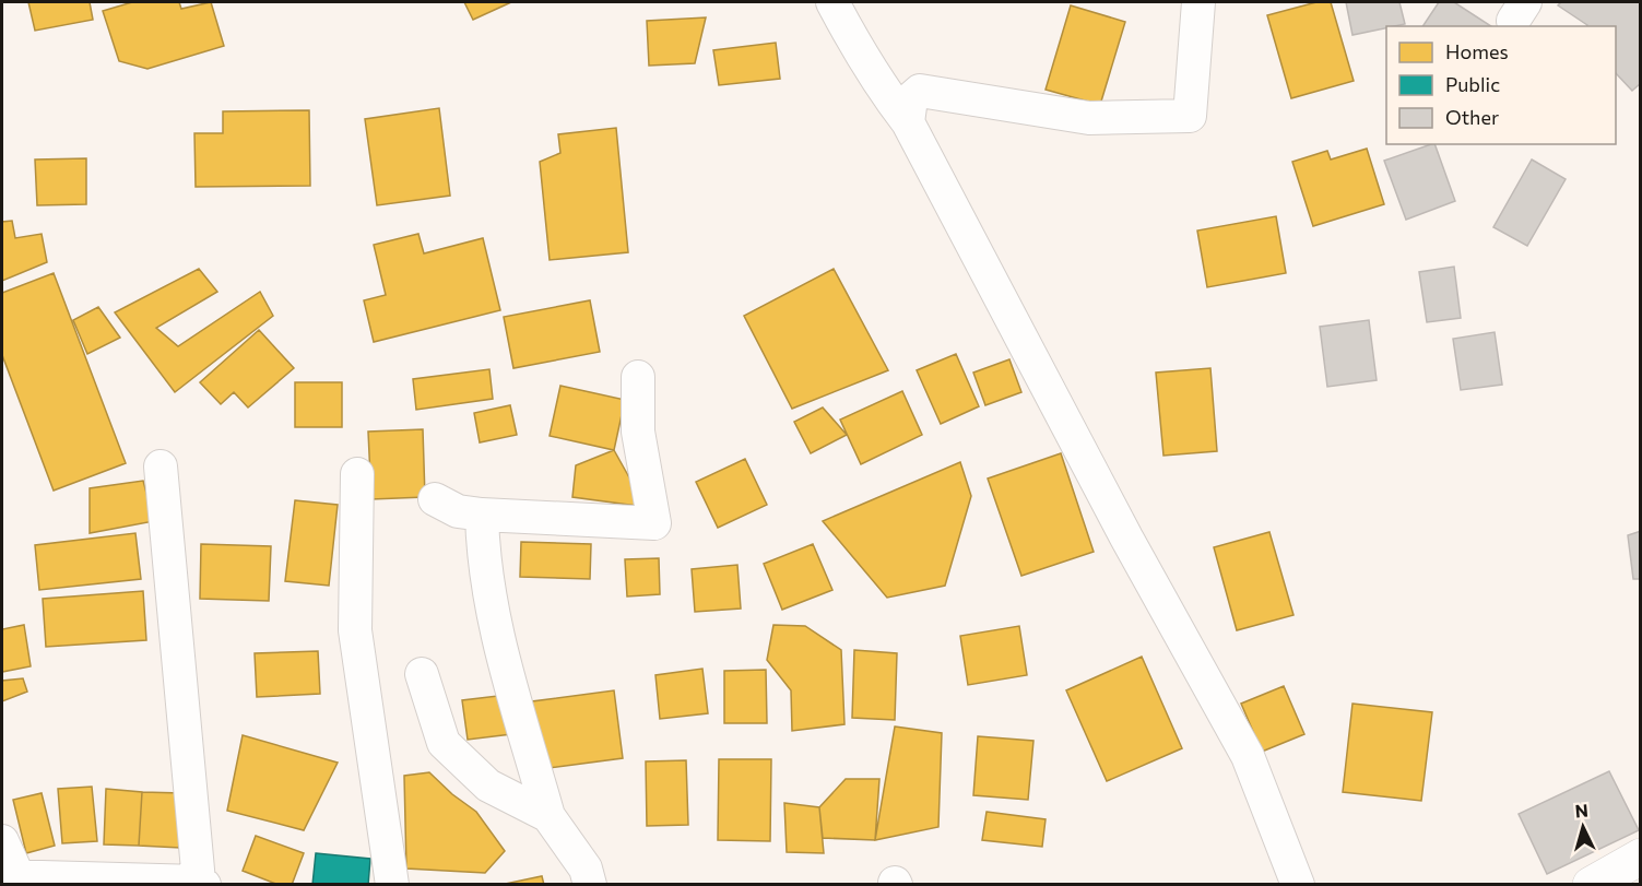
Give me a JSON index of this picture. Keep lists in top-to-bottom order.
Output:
{
  "legend": ["Homes", "Public", "Other"],
  "north": "top"
}
